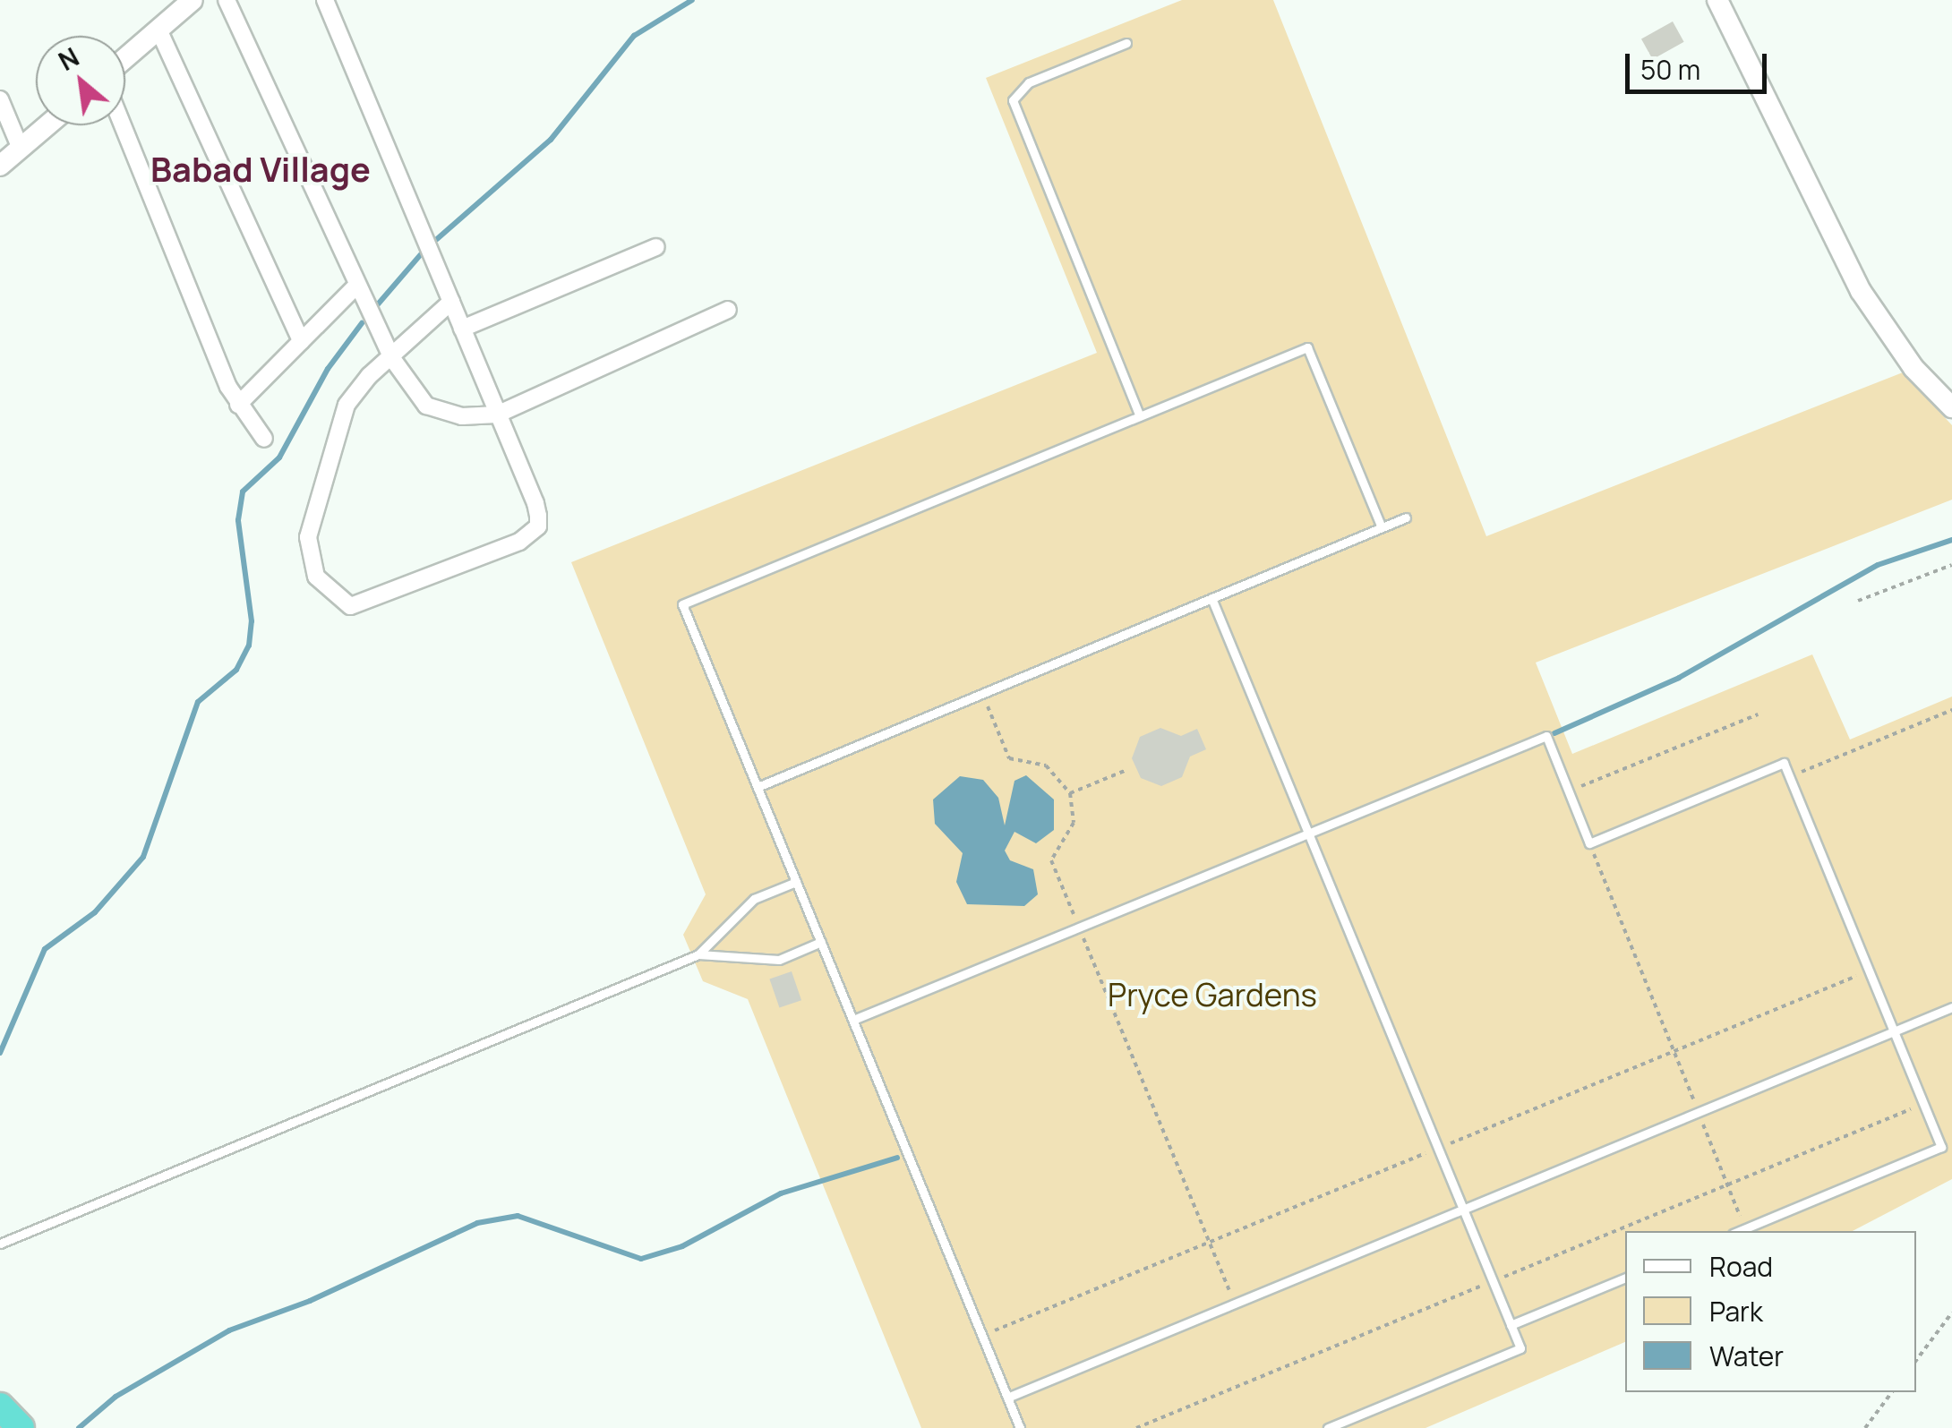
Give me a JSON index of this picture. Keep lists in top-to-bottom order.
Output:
{
  "districts": ["Babad Village"],
  "parks": ["Pryce Gardens"],
  "legend": ["Road", "Park", "Water"],
  "scale_bar": "50 m",
  "north": "top left"
}
